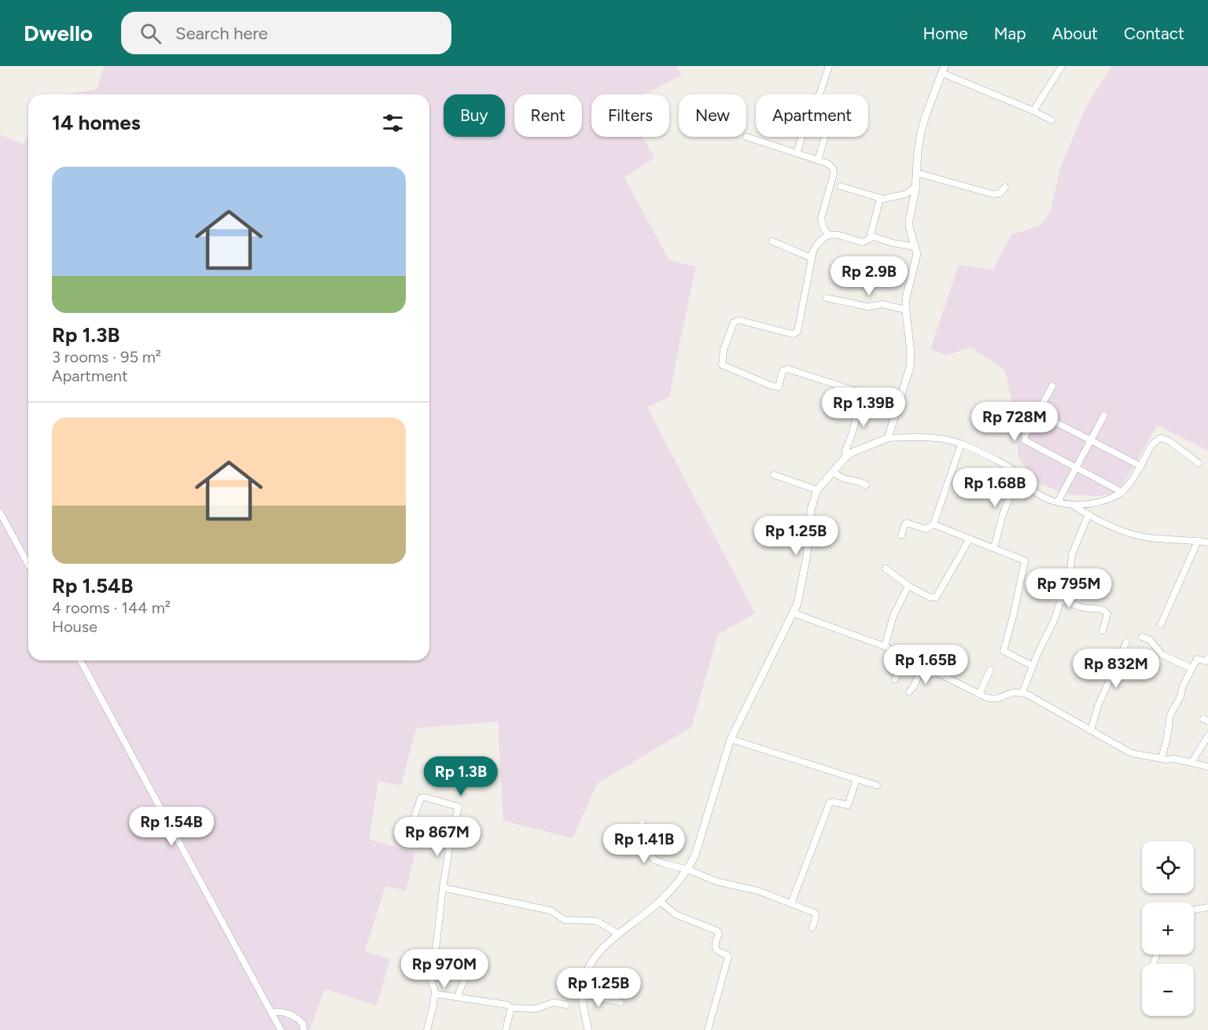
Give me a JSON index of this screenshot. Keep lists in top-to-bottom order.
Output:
{
  "page": {
    "header": "Dwello",
    "search": "Search here",
    "nav": [
      "Home",
      "Map",
      "About",
      "Contact"
    ],
    "chip": [
      "Buy",
      "Rent",
      "Filters",
      "New",
      "Apartment"
    ],
    "heading": "14 homes",
    "list": [
      {
        "name": "Rp 1.3B",
        "note": "3 rooms · 95 m² · Apartment"
      },
      {
        "name": "Rp 1.54B",
        "note": "4 rooms · 144 m² · House"
      }
    ],
    "price": [
      "Rp 2.9B",
      "Rp 1.39B",
      "Rp 728M",
      "Rp 1.68B",
      "Rp 1.25B",
      "Rp 795M",
      "Rp 1.65B",
      "Rp 832M",
      "Rp 1.3B",
      "Rp 1.54B",
      "Rp 867M",
      "Rp 1.41B",
      "Rp 970M",
      "Rp 1.25B"
    ],
    "map_buttons": ["+", "−"]
  }
}
